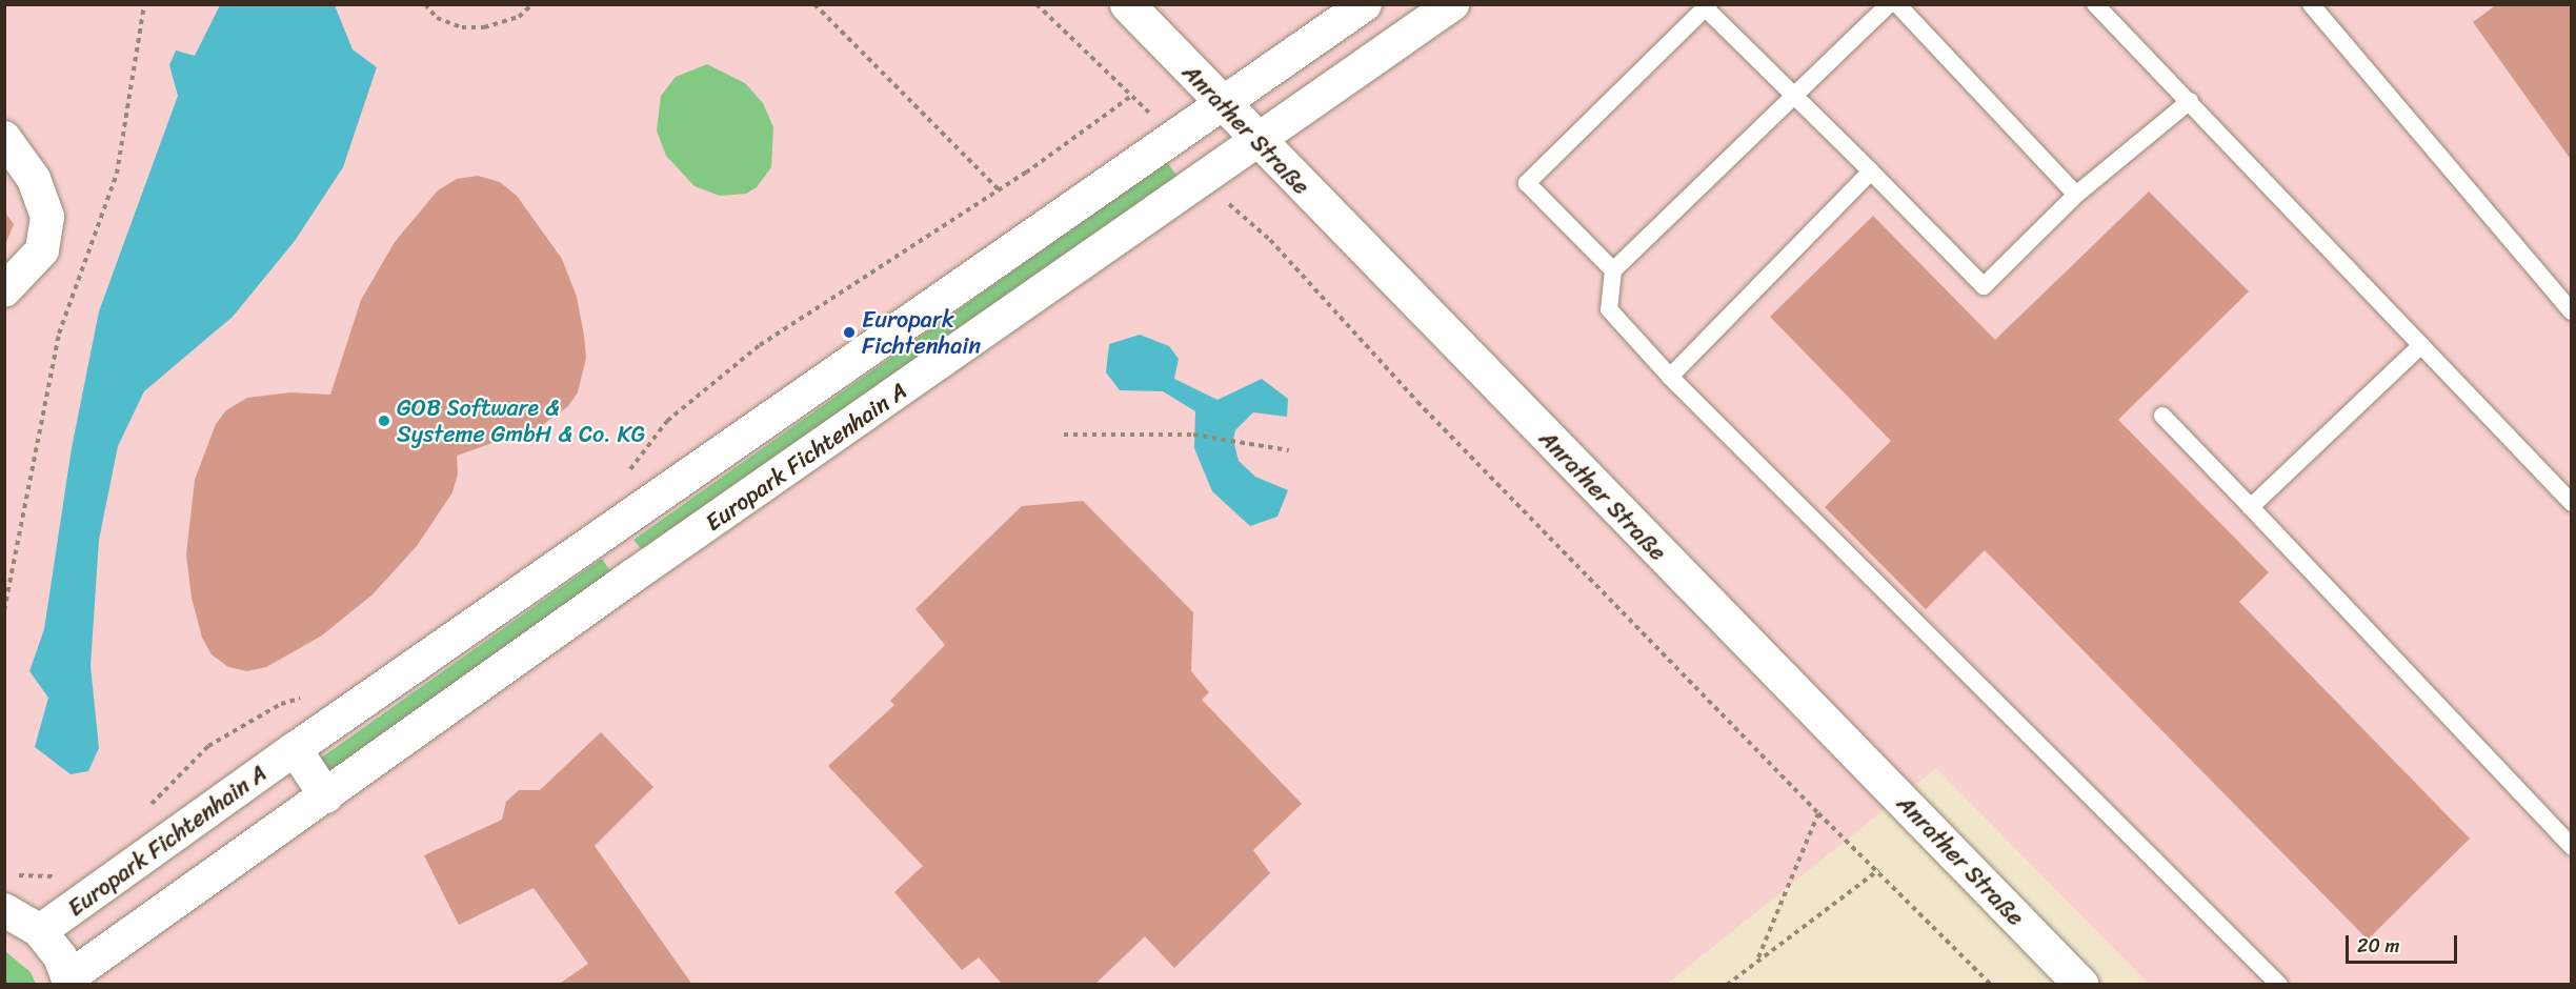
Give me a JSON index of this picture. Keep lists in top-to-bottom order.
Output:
{
  "streets": {
    "main road": ["Anrather Straße"],
    "street": ["Europark Fichtenhain A"]
  },
  "crossings": [
    ["Anrather Straße", "Europark Fichtenhain A"]
  ],
  "places": ["Europark Fichtenhain", "GOB Software & Systeme GmbH & Co. KG"],
  "scale_bar": "20 m"
}
